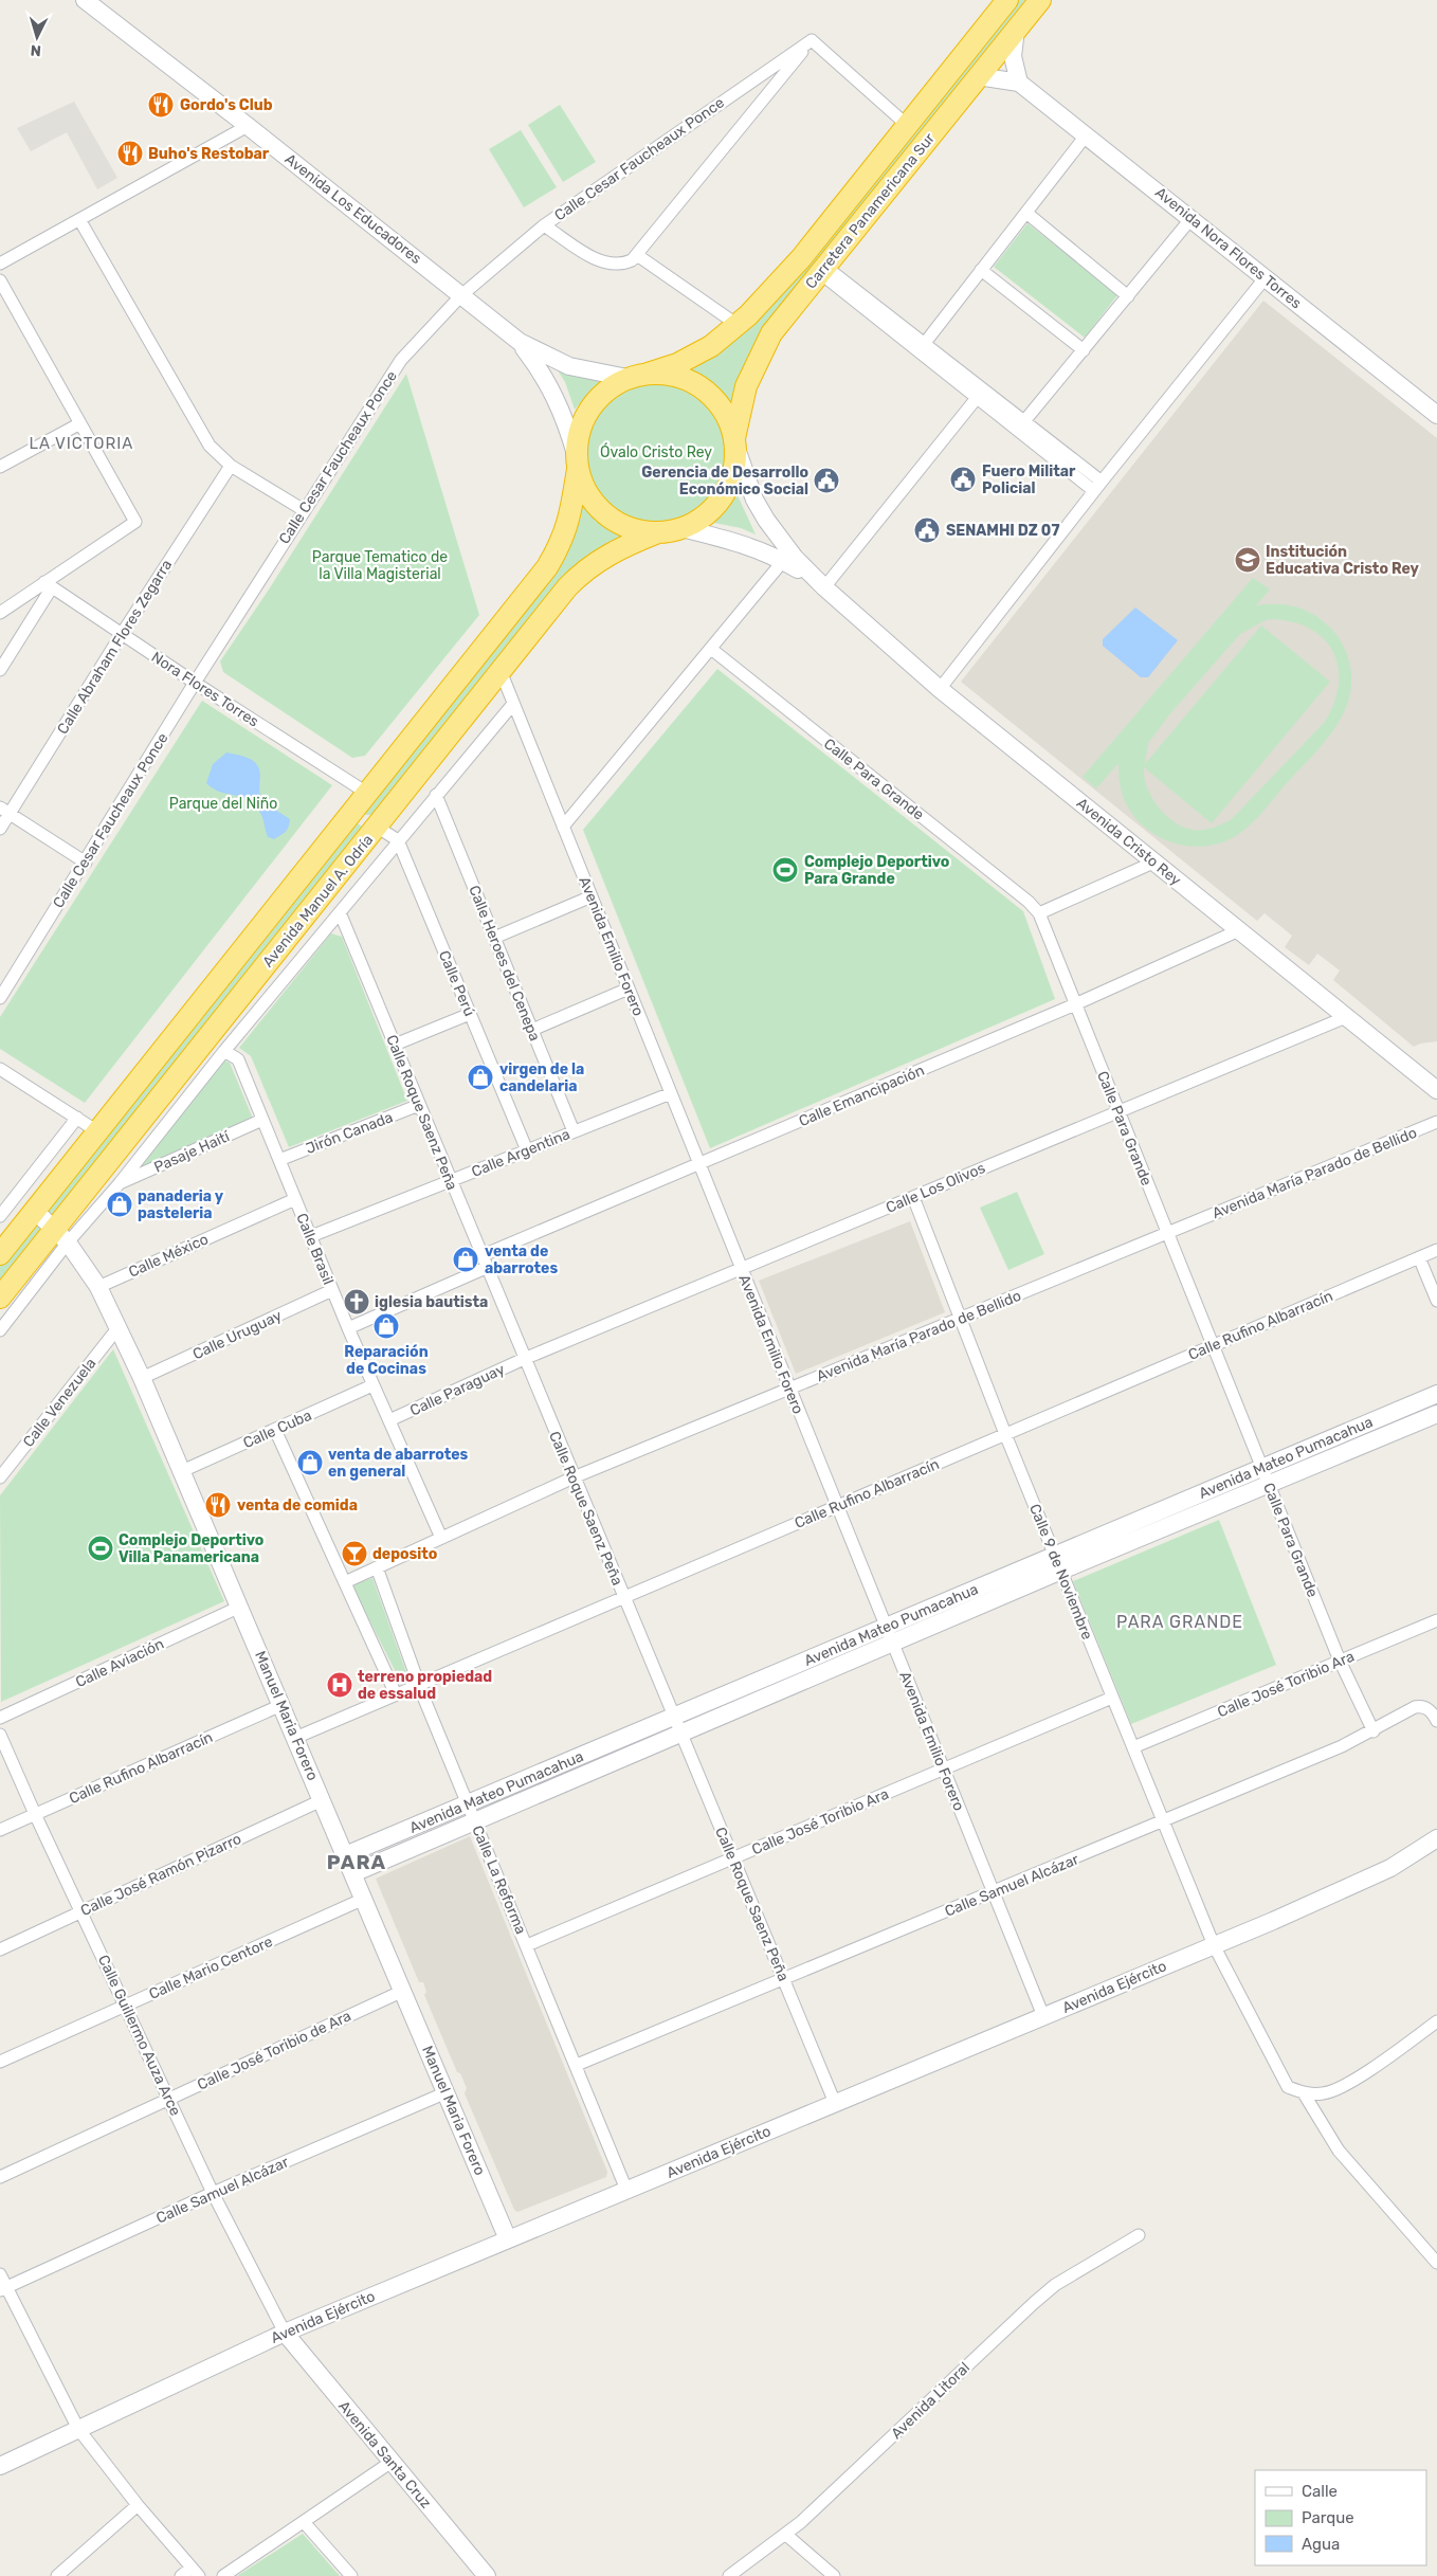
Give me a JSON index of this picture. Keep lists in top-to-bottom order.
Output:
{
  "streets": {
    "highway": ["Carretera Panamericana Sur", "Avenida Manuel A. Odría"],
    "street": [
      "Calle Cesar Faucheaux Ponce",
      "Avenida Los Educadores",
      "Avenida Nora Flores Torres",
      "Calle Abraham Flores Zegarra",
      "Nora Flores Torres",
      "Calle Para Grande",
      "Avenida Cristo Rey",
      "Avenida Emilio Forero",
      "Calle Heroes del Cenepa",
      "Calle Perú",
      "Calle Emancipación",
      "Calle Roque Saenz Peña",
      "Jirón Canada",
      "Pasaje Haití",
      "Calle Argentina",
      "Avenida María Parado de Bellido",
      "Calle Los Olivos",
      "Calle Brasil",
      "Calle México",
      "Calle Rufino Albarracín",
      "Calle Uruguay",
      "Calle Paraguay",
      "Calle Venezuela",
      "Calle Cuba",
      "Avenida Mateo Pumacahua",
      "Calle 9 de Noviembre",
      "Calle Aviación",
      "Calle José Toribio Ara",
      "Manuel Maria Forero",
      "Calle José Ramón Pizarro",
      "Calle La Reforma",
      "Calle Samuel Alcázar",
      "Calle Mario Centore",
      "Avenida Ejército",
      "Calle Guillermo Auza Arce",
      "Calle José Toribio de Ara",
      "Avenida Litoral",
      "Avenida Santa Cruz"
    ]
  },
  "crossings": [
    ["Calle Cesar Faucheaux Ponce", "Avenida Los Educadores"],
    ["Calle Cesar Faucheaux Ponce", "Nora Flores Torres"],
    ["Avenida Los Educadores", "Carretera Panamericana Sur"],
    ["Avenida Los Educadores", "Avenida Cristo Rey"],
    ["Avenida Los Educadores", "Avenida Manuel A. Odría"],
    ["Carretera Panamericana Sur", "Avenida Nora Flores Torres"],
    ["Carretera Panamericana Sur", "Avenida Cristo Rey"],
    ["Carretera Panamericana Sur", "Avenida Manuel A. Odría"],
    ["Calle Abraham Flores Zegarra", "Nora Flores Torres"],
    ["Nora Flores Torres", "Avenida Manuel A. Odría"],
    ["Calle Para Grande", "Calle Emancipación"],
    ["Calle Para Grande", "Avenida María Parado de Bellido"],
    ["Calle Para Grande", "Calle Los Olivos"],
    ["Calle Para Grande", "Calle Rufino Albarracín"],
    ["Calle Para Grande", "Avenida Mateo Pumacahua"],
    ["Calle Para Grande", "Calle José Toribio Ara"],
    ["Calle Para Grande", "Calle Samuel Alcázar"],
    ["Avenida Cristo Rey", "Avenida Manuel A. Odría"],
    ["Avenida Cristo Rey", "Calle Emancipación"],
    ["Avenida Cristo Rey", "Calle Los Olivos"],
    ["Avenida Manuel A. Odría", "Avenida Emilio Forero"],
    ["Avenida Manuel A. Odría", "Calle Heroes del Cenepa"],
    ["Avenida Manuel A. Odría", "Calle Perú"],
    ["Avenida Manuel A. Odría", "Calle Roque Saenz Peña"],
    ["Avenida Manuel A. Odría", "Pasaje Haití"],
    ["Avenida Manuel A. Odría", "Calle Brasil"],
    ["Avenida Manuel A. Odría", "Manuel Maria Forero"],
    ["Avenida Emilio Forero", "Calle Emancipación"],
    ["Avenida Emilio Forero", "Calle Argentina"],
    ["Avenida Emilio Forero", "Avenida María Parado de Bellido"],
    ["Avenida Emilio Forero", "Calle Los Olivos"],
    ["Avenida Emilio Forero", "Calle Rufino Albarracín"],
    ["Avenida Emilio Forero", "Avenida Mateo Pumacahua"],
    ["Avenida Emilio Forero", "Calle José Toribio Ara"],
    ["Avenida Emilio Forero", "Calle Samuel Alcázar"],
    ["Avenida Emilio Forero", "Avenida Ejército"],
    ["Calle Heroes del Cenepa", "Calle Argentina"],
    ["Calle Perú", "Calle Argentina"],
    ["Calle Emancipación", "Calle Roque Saenz Peña"],
    ["Calle Roque Saenz Peña", "Jirón Canada"],
    ["Calle Roque Saenz Peña", "Calle Argentina"],
    ["Calle Roque Saenz Peña", "Avenida María Parado de Bellido"],
    ["Calle Roque Saenz Peña", "Calle Los Olivos"],
    ["Calle Roque Saenz Peña", "Calle Rufino Albarracín"],
    ["Calle Roque Saenz Peña", "Calle Paraguay"],
    ["Calle Roque Saenz Peña", "Avenida Mateo Pumacahua"],
    ["Calle Roque Saenz Peña", "Calle José Toribio Ara"],
    ["Calle Roque Saenz Peña", "Calle Samuel Alcázar"],
    ["Calle Roque Saenz Peña", "Avenida Ejército"],
    ["Jirón Canada", "Calle Brasil"],
    ["Pasaje Haití", "Calle Brasil"],
    ["Calle Argentina", "Calle Brasil"],
    ["Avenida María Parado de Bellido", "Calle Brasil"],
    ["Avenida María Parado de Bellido", "Calle 9 de Noviembre"],
    ["Avenida María Parado de Bellido", "Calle La Reforma"],
    ["Calle Los Olivos", "Calle Paraguay"],
    ["Calle Los Olivos", "Calle 9 de Noviembre"],
    ["Calle Brasil", "Calle México"],
    ["Calle Brasil", "Calle Uruguay"],
    ["Calle Brasil", "Calle Paraguay"],
    ["Calle Brasil", "Calle Cuba"],
    ["Calle México", "Manuel Maria Forero"],
    ["Calle Rufino Albarracín", "Calle 9 de Noviembre"],
    ["Calle Rufino Albarracín", "Manuel Maria Forero"],
    ["Calle Rufino Albarracín", "Calle La Reforma"],
    ["Calle Rufino Albarracín", "Calle Guillermo Auza Arce"],
    ["Calle Uruguay", "Manuel Maria Forero"],
    ["Calle Venezuela", "Manuel Maria Forero"],
    ["Calle Cuba", "Manuel Maria Forero"],
    ["Avenida Mateo Pumacahua", "Calle 9 de Noviembre"],
    ["Avenida Mateo Pumacahua", "Manuel Maria Forero"],
    ["Avenida Mateo Pumacahua", "Calle La Reforma"],
    ["Calle 9 de Noviembre", "Calle José Toribio Ara"],
    ["Calle 9 de Noviembre", "Calle Samuel Alcázar"],
    ["Calle 9 de Noviembre", "Avenida Ejército"],
    ["Calle Aviación", "Manuel Maria Forero"],
    ["Calle José Toribio Ara", "Calle La Reforma"],
    ["Manuel Maria Forero", "Calle José Ramón Pizarro"],
    ["Manuel Maria Forero", "Calle Samuel Alcázar"],
    ["Manuel Maria Forero", "Calle Mario Centore"],
    ["Manuel Maria Forero", "Avenida Ejército"],
    ["Manuel Maria Forero", "Calle José Toribio de Ara"],
    ["Calle José Ramón Pizarro", "Calle Guillermo Auza Arce"],
    ["Calle La Reforma", "Calle Samuel Alcázar"],
    ["Calle La Reforma", "Avenida Ejército"],
    ["Calle Samuel Alcázar", "Calle Guillermo Auza Arce"],
    ["Calle Mario Centore", "Calle Guillermo Auza Arce"],
    ["Avenida Ejército", "Calle Guillermo Auza Arce"],
    ["Avenida Ejército", "Avenida Santa Cruz"],
    ["Calle Guillermo Auza Arce", "Calle José Toribio de Ara"],
    ["Calle Guillermo Auza Arce", "Avenida Santa Cruz"]
  ],
  "districts": ["LA VICTORIA", "PARA GRANDE", "PARA"],
  "parks": ["Óvalo Cristo Rey", "Parque Tematico de la Villa Magisterial", "Parque del Niño"],
  "places": {
    "restaurant": ["Gordo's Club", "Buho's Restobar", "venta de comida"],
    "public building": ["Fuero Militar Policial", "Gerencia de Desarrollo Económico Social", "SENAMHI DZ 07"],
    "school or university": ["Institución Educativa Cristo Rey"],
    "sports": ["Complejo Deportivo Para Grande", "Complejo Deportivo Villa Panamericana"],
    "shop": [
      "virgen de la candelaria",
      "panaderia y pasteleria",
      "venta de abarrotes",
      "Reparación de Cocinas",
      "venta de abarrotes en general"
    ],
    "church": ["iglesia bautista"],
    "bar": ["deposito"],
    "hospital": ["terreno propiedad de essalud"]
  },
  "legend": ["Calle", "Parque", "Agua"],
  "north": "bottom"
}
